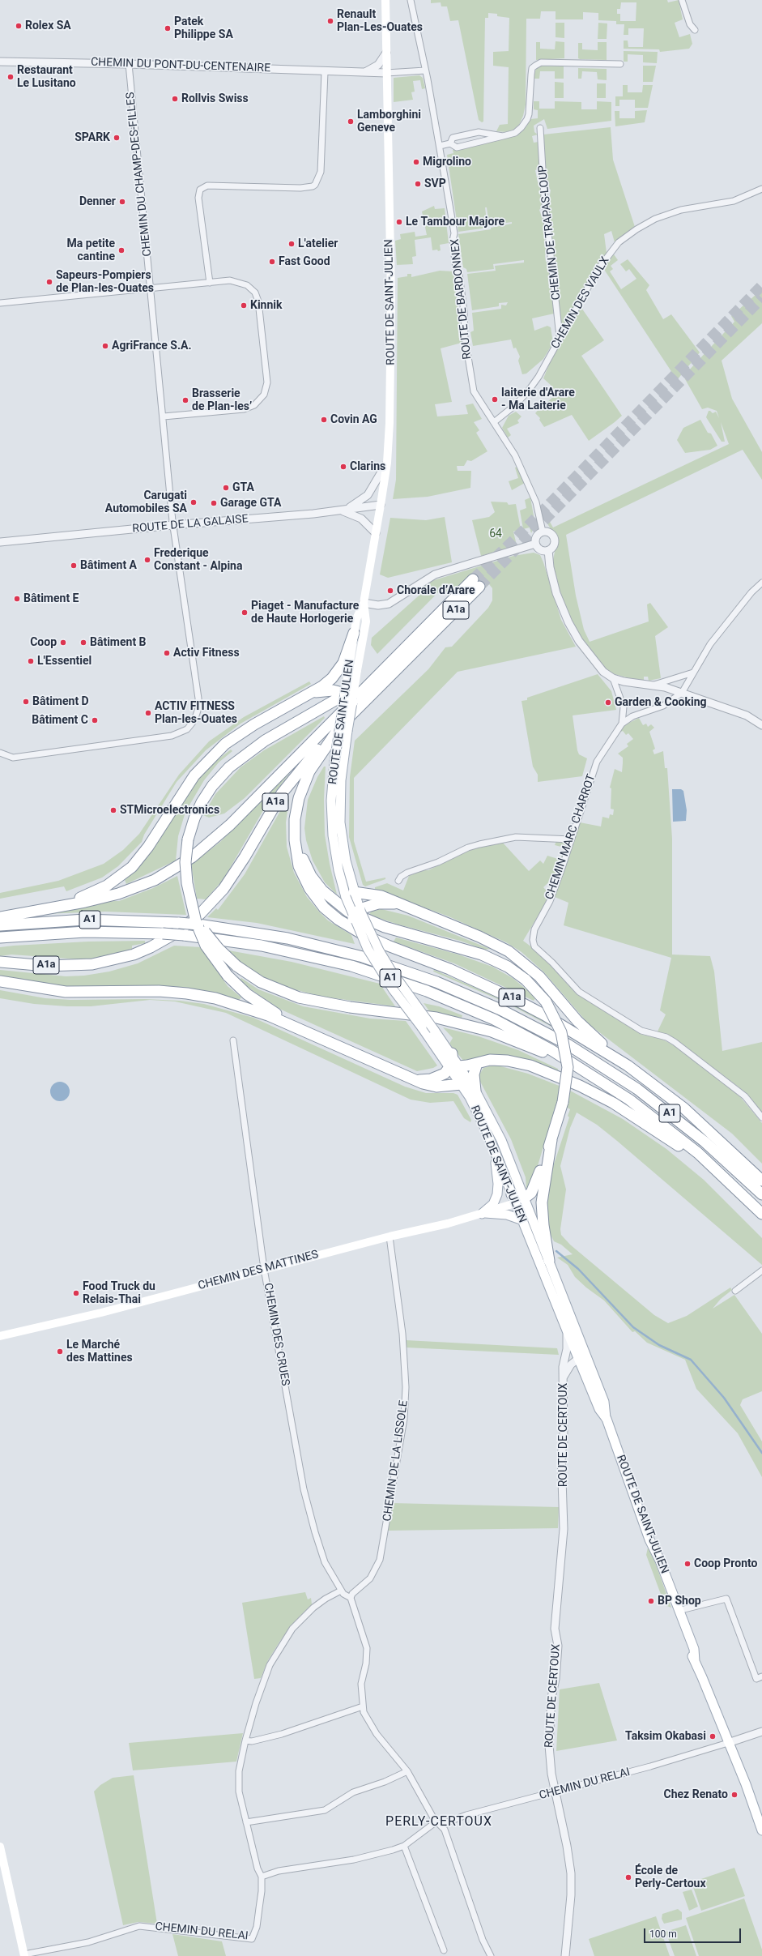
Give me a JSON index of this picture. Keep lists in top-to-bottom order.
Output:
{
  "streets": {
    "highway": ["A1a", "A1"],
    "main road": ["ROUTE DE SAINT-JULIEN", "CHEMIN DES MATTINES"],
    "street": [
      "CHEMIN DU PONT-DU-CENTENAIRE",
      "CHEMIN DU CHAMP-DES-FILLES",
      "CHEMIN DE TRAPAS-LOUP",
      "ROUTE DE BARDONNEX",
      "CHEMIN DES VAULX",
      "ROUTE DE LA GALAISE",
      "CHEMIN MARC CHARROT",
      "CHEMIN DES CRUES",
      "ROUTE DE CERTOUX",
      "CHEMIN DE LA LISSOLE",
      "CHEMIN DU RELAI"
    ]
  },
  "crossings": [
    ["CHEMIN DU PONT-DU-CENTENAIRE", "CHEMIN DU CHAMP-DES-FILLES"],
    ["CHEMIN DU PONT-DU-CENTENAIRE", "ROUTE DE SAINT-JULIEN"],
    ["CHEMIN DU CHAMP-DES-FILLES", "ROUTE DE LA GALAISE"],
    ["CHEMIN DE TRAPAS-LOUP", "CHEMIN DES VAULX"],
    ["ROUTE DE BARDONNEX", "CHEMIN DES VAULX"],
    ["ROUTE DE SAINT-JULIEN", "ROUTE DE LA GALAISE"],
    ["ROUTE DE SAINT-JULIEN", "CHEMIN DES MATTINES"],
    ["ROUTE DE SAINT-JULIEN", "ROUTE DE CERTOUX"],
    ["ROUTE DE SAINT-JULIEN", "CHEMIN DU RELAI"],
    ["A1a", "A1"],
    ["CHEMIN DES MATTINES", "CHEMIN DES CRUES"],
    ["CHEMIN DES MATTINES", "CHEMIN DE LA LISSOLE"],
    ["CHEMIN DES CRUES", "CHEMIN DE LA LISSOLE"],
    ["ROUTE DE CERTOUX", "CHEMIN DU RELAI"]
  ],
  "districts": ["PERLY-CERTOUX"],
  "parks": ["64"],
  "places": [
    "Renault Plan-Les-Ouates",
    "Rolex SA",
    "Patek Philippe SA",
    "Restaurant Le Lusitano",
    "Rollvis Swiss",
    "Lamborghini Geneve",
    "SPARK",
    "Migrolino",
    "SVP",
    "Denner",
    "Le Tambour Majore",
    "L'atelier",
    "Ma petite cantine",
    "Fast Good",
    "Sapeurs-Pompiers de Plan-les-Ouates",
    "Kinnik",
    "AgriFrance S.A.",
    "laiterie d'Arare - Ma Laiterie",
    "Brasserie de Plan-les’",
    "Covin AG",
    "Clarins",
    "GTA",
    "Carugati Automobiles SA",
    "Garage GTA",
    "Frederique Constant - Alpina",
    "Bâtiment A",
    "Chorale d’Arare",
    "Bâtiment E",
    "Piaget - Manufacture de Haute Horlogerie",
    "Coop",
    "Bâtiment B",
    "Activ Fitness",
    "L'Essentiel",
    "Bâtiment D",
    "Garden & Cooking",
    "ACTIV FITNESS Plan-les-Ouates",
    "Bâtiment C",
    "STMicroelectronics",
    "Food Truck du Relais-Thai",
    "Le Marché des Mattines",
    "Coop Pronto",
    "BP Shop",
    "Taksim Okabasi",
    "Chez Renato",
    "École de Perly-Certoux"
  ],
  "scale_bar": "100 m"
}
